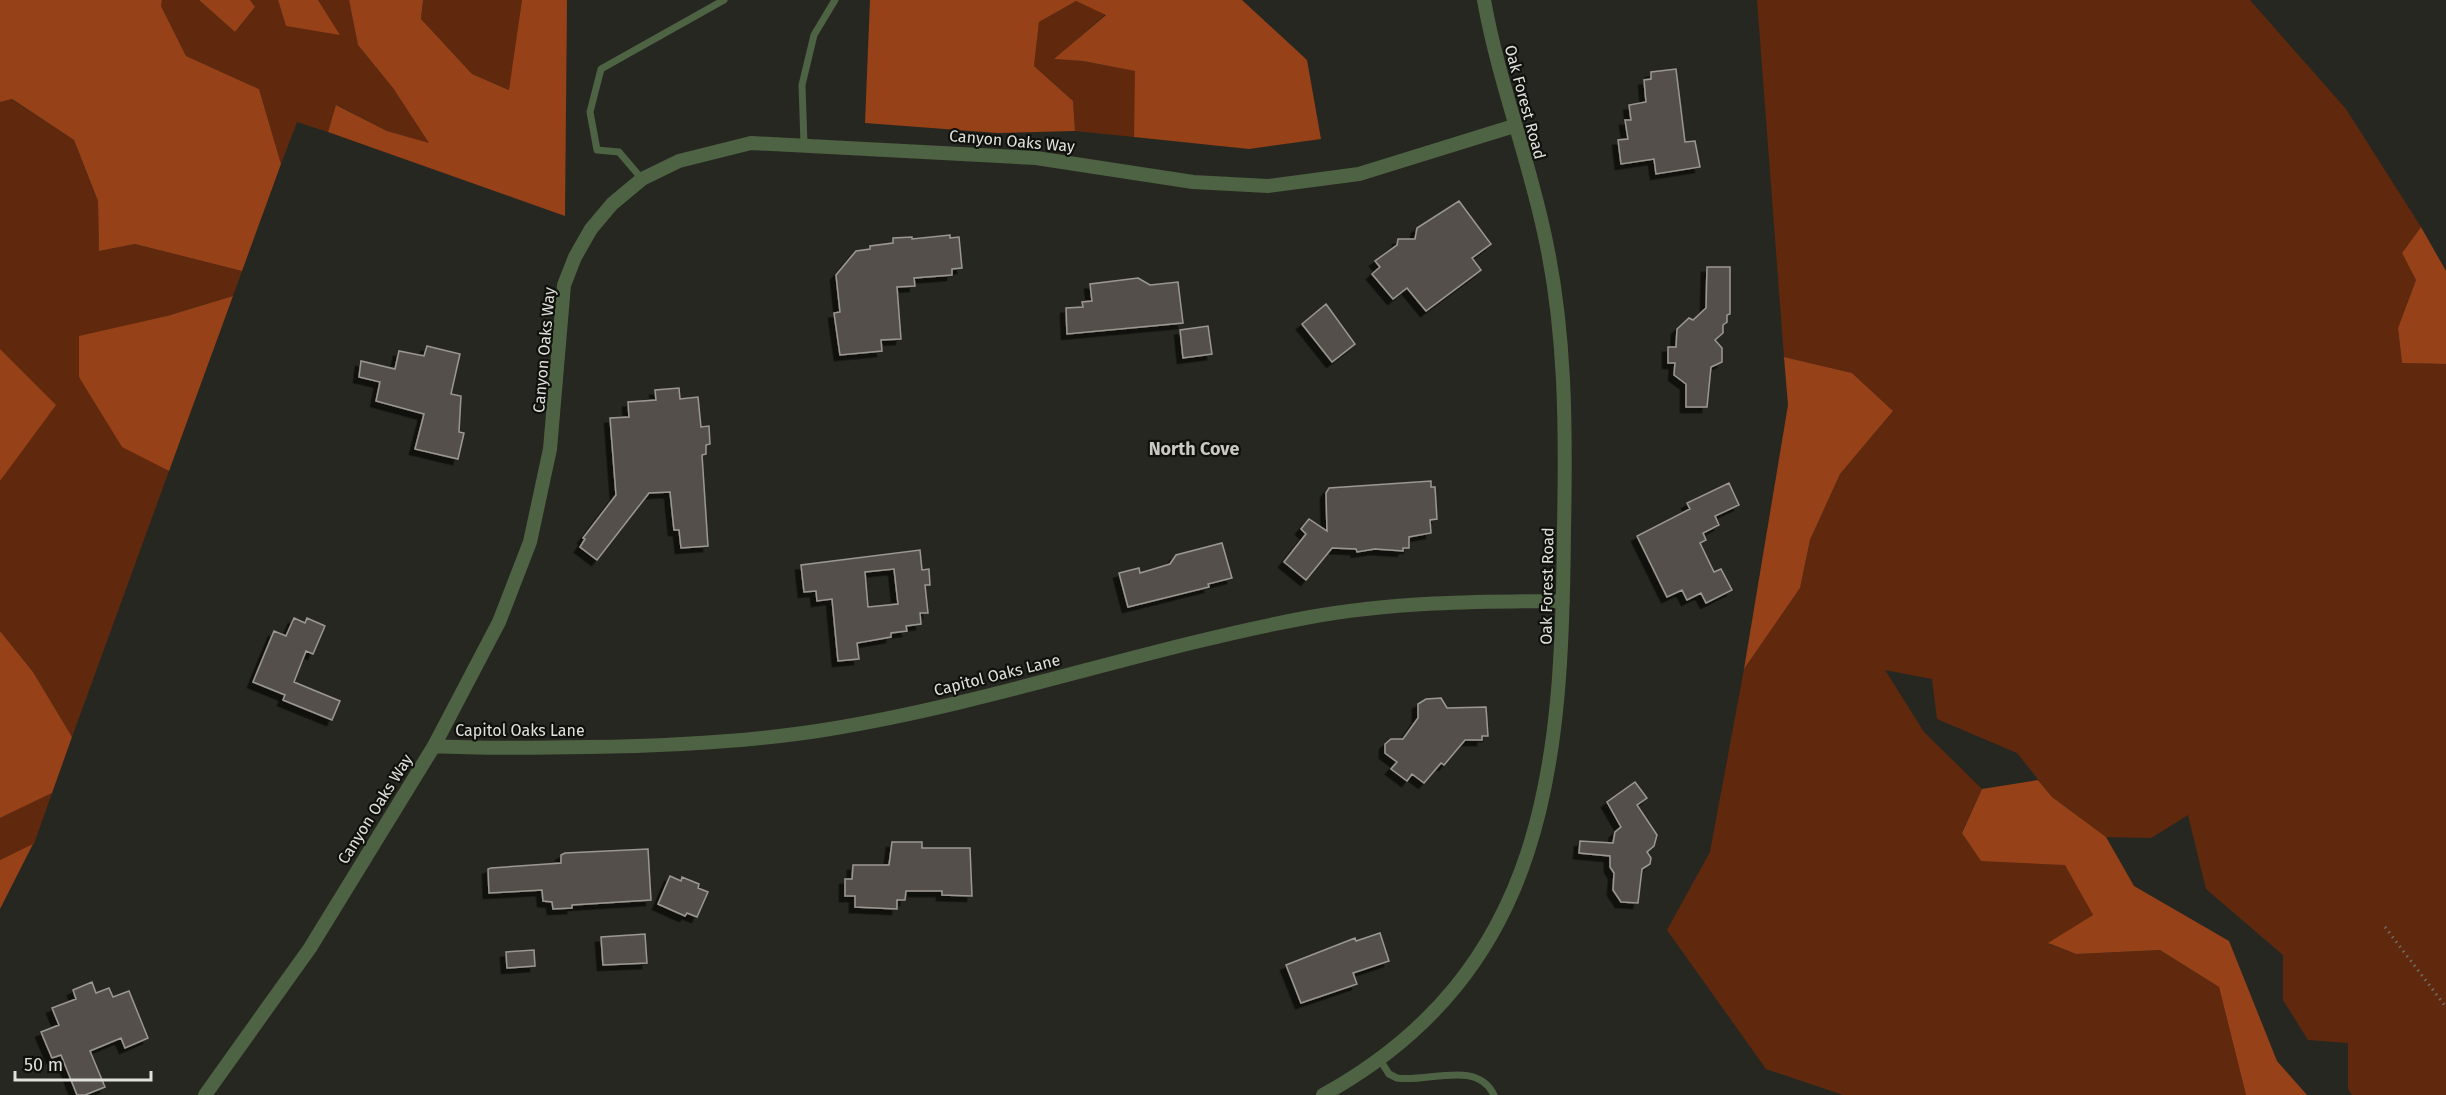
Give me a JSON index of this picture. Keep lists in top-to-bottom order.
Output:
{
  "streets": {
    "street": ["Oak Forest Road", "Canyon Oaks Way", "Capitol Oaks Lane"]
  },
  "crossings": [
    ["Oak Forest Road", "Canyon Oaks Way"],
    ["Oak Forest Road", "Capitol Oaks Lane"],
    ["Canyon Oaks Way", "Capitol Oaks Lane"]
  ],
  "districts": ["North Cove"],
  "scale_bar": "50 m"
}
